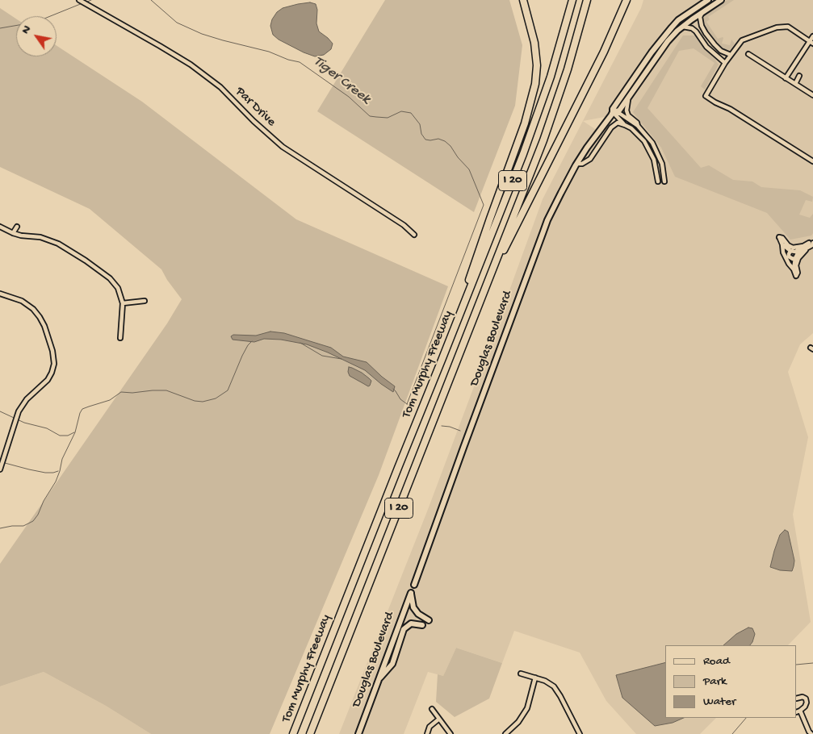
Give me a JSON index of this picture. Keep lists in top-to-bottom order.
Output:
{
  "streets": {
    "highway": ["I 20", "Tom Murphy Freeway"],
    "main road": ["Douglas Boulevard"],
    "street": ["Par Drive"]
  },
  "water": ["Tiger Creek"],
  "legend": ["Road", "Park", "Water"],
  "north": "top left"
}
